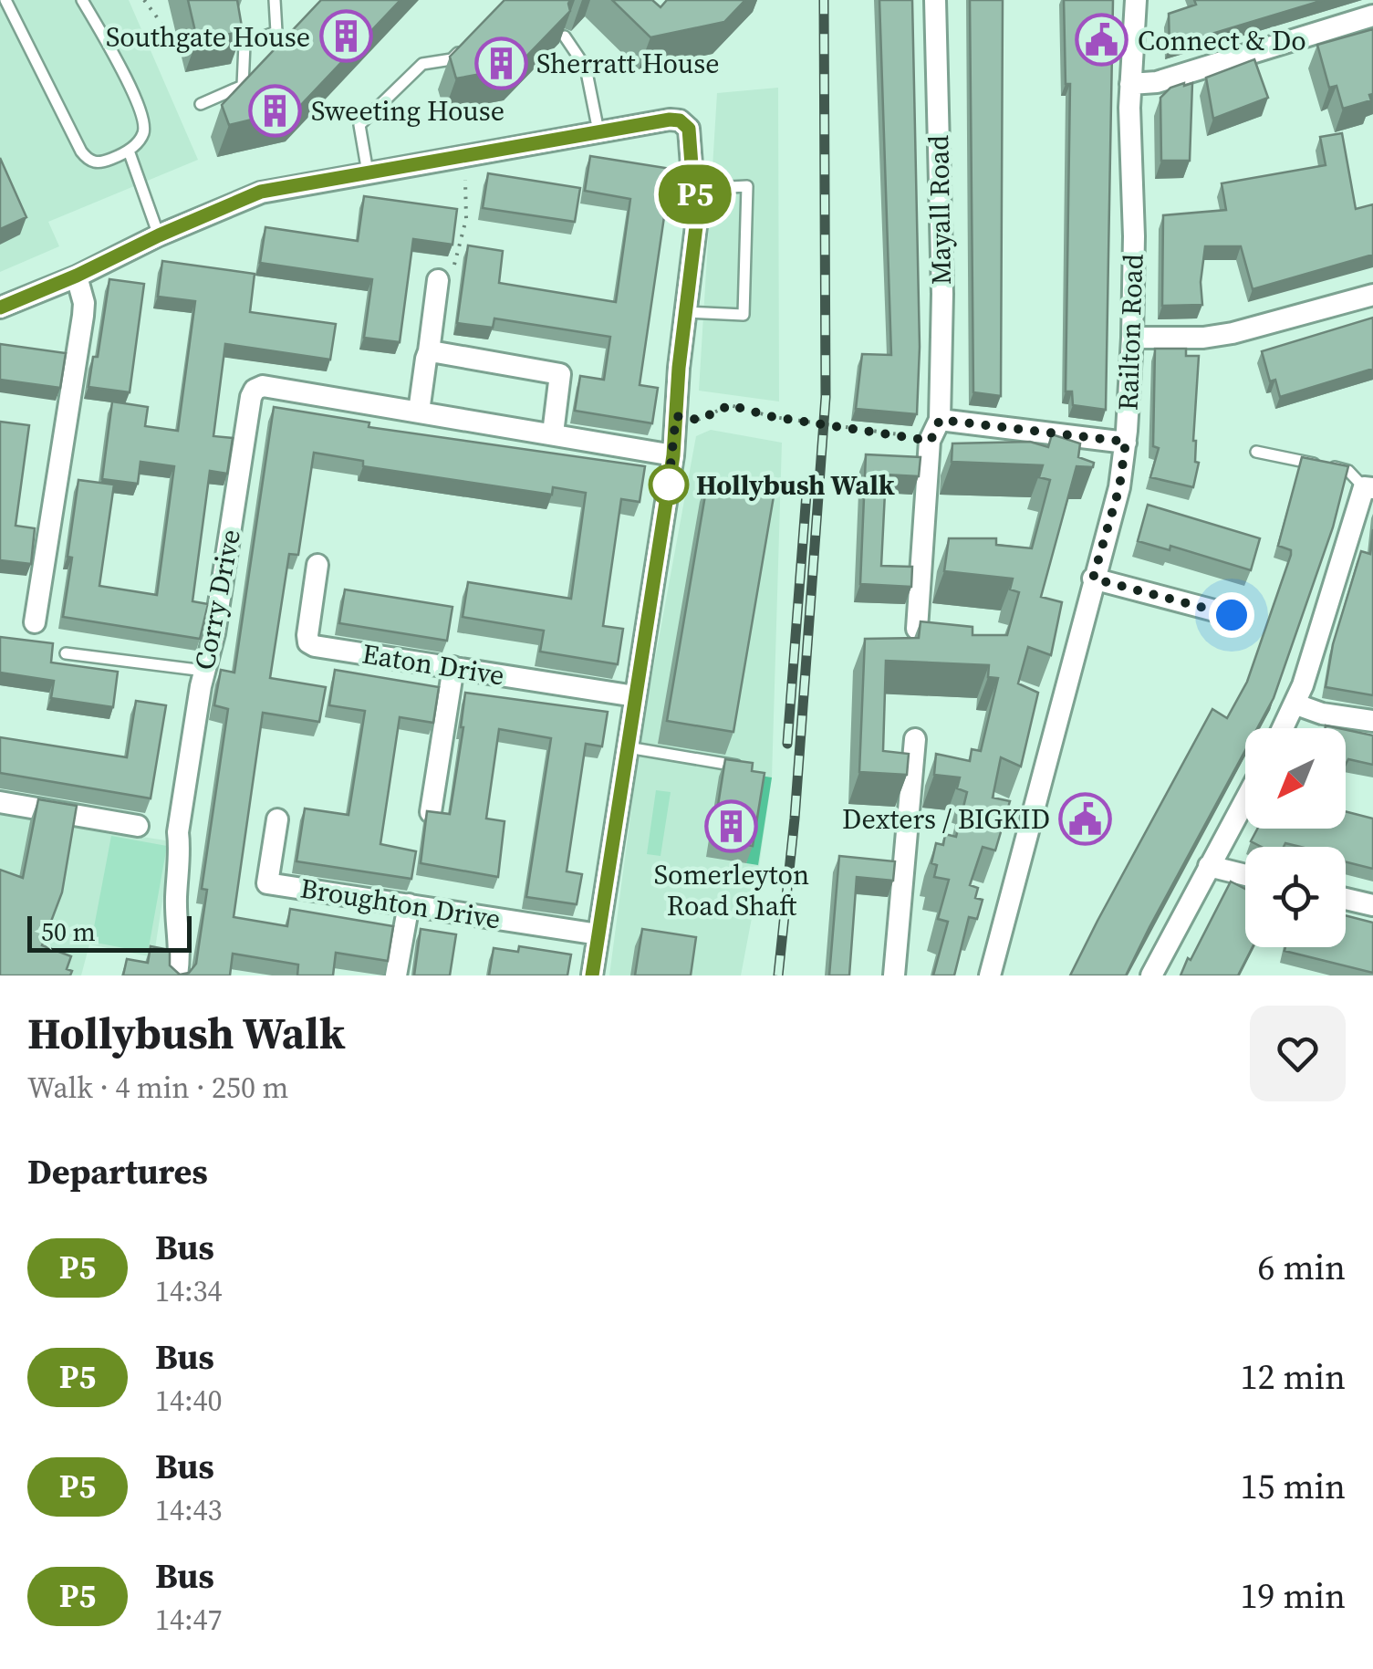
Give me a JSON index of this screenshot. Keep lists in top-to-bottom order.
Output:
{
  "streets": {
    "street": [
      "Mayall Road",
      "Railton Road",
      "Corry Drive",
      "Eaton Drive",
      "Broughton Drive"
    ]
  },
  "places": {
    "building": [
      "Southgate House",
      "Sherratt House",
      "Sweeting House",
      "Somerleyton Road Shaft"
    ],
    "public building": ["Connect & Do", "Dexters / BIGKID"],
    "other": ["Hollybush Walk"]
  },
  "lines": ["bus line P5"],
  "scale_bar": "50 m",
  "north": "bottom left",
  "page": {
    "on_map": "P5",
    "scale": "50 m",
    "heading": [
      ["Hollybush Walk", "Walk · 4 min · 250 m"],
      "Departures"
    ],
    "list": [
      {
        "mark": "P5",
        "name": "Bus",
        "note": "14:34",
        "value": "6 min"
      },
      {
        "mark": "P5",
        "name": "Bus",
        "note": "14:40",
        "value": "12 min"
      },
      {
        "mark": "P5",
        "name": "Bus",
        "note": "14:43",
        "value": "15 min"
      },
      {
        "mark": "P5",
        "name": "Bus",
        "note": "14:47",
        "value": "19 min"
      }
    ]
  }
}
